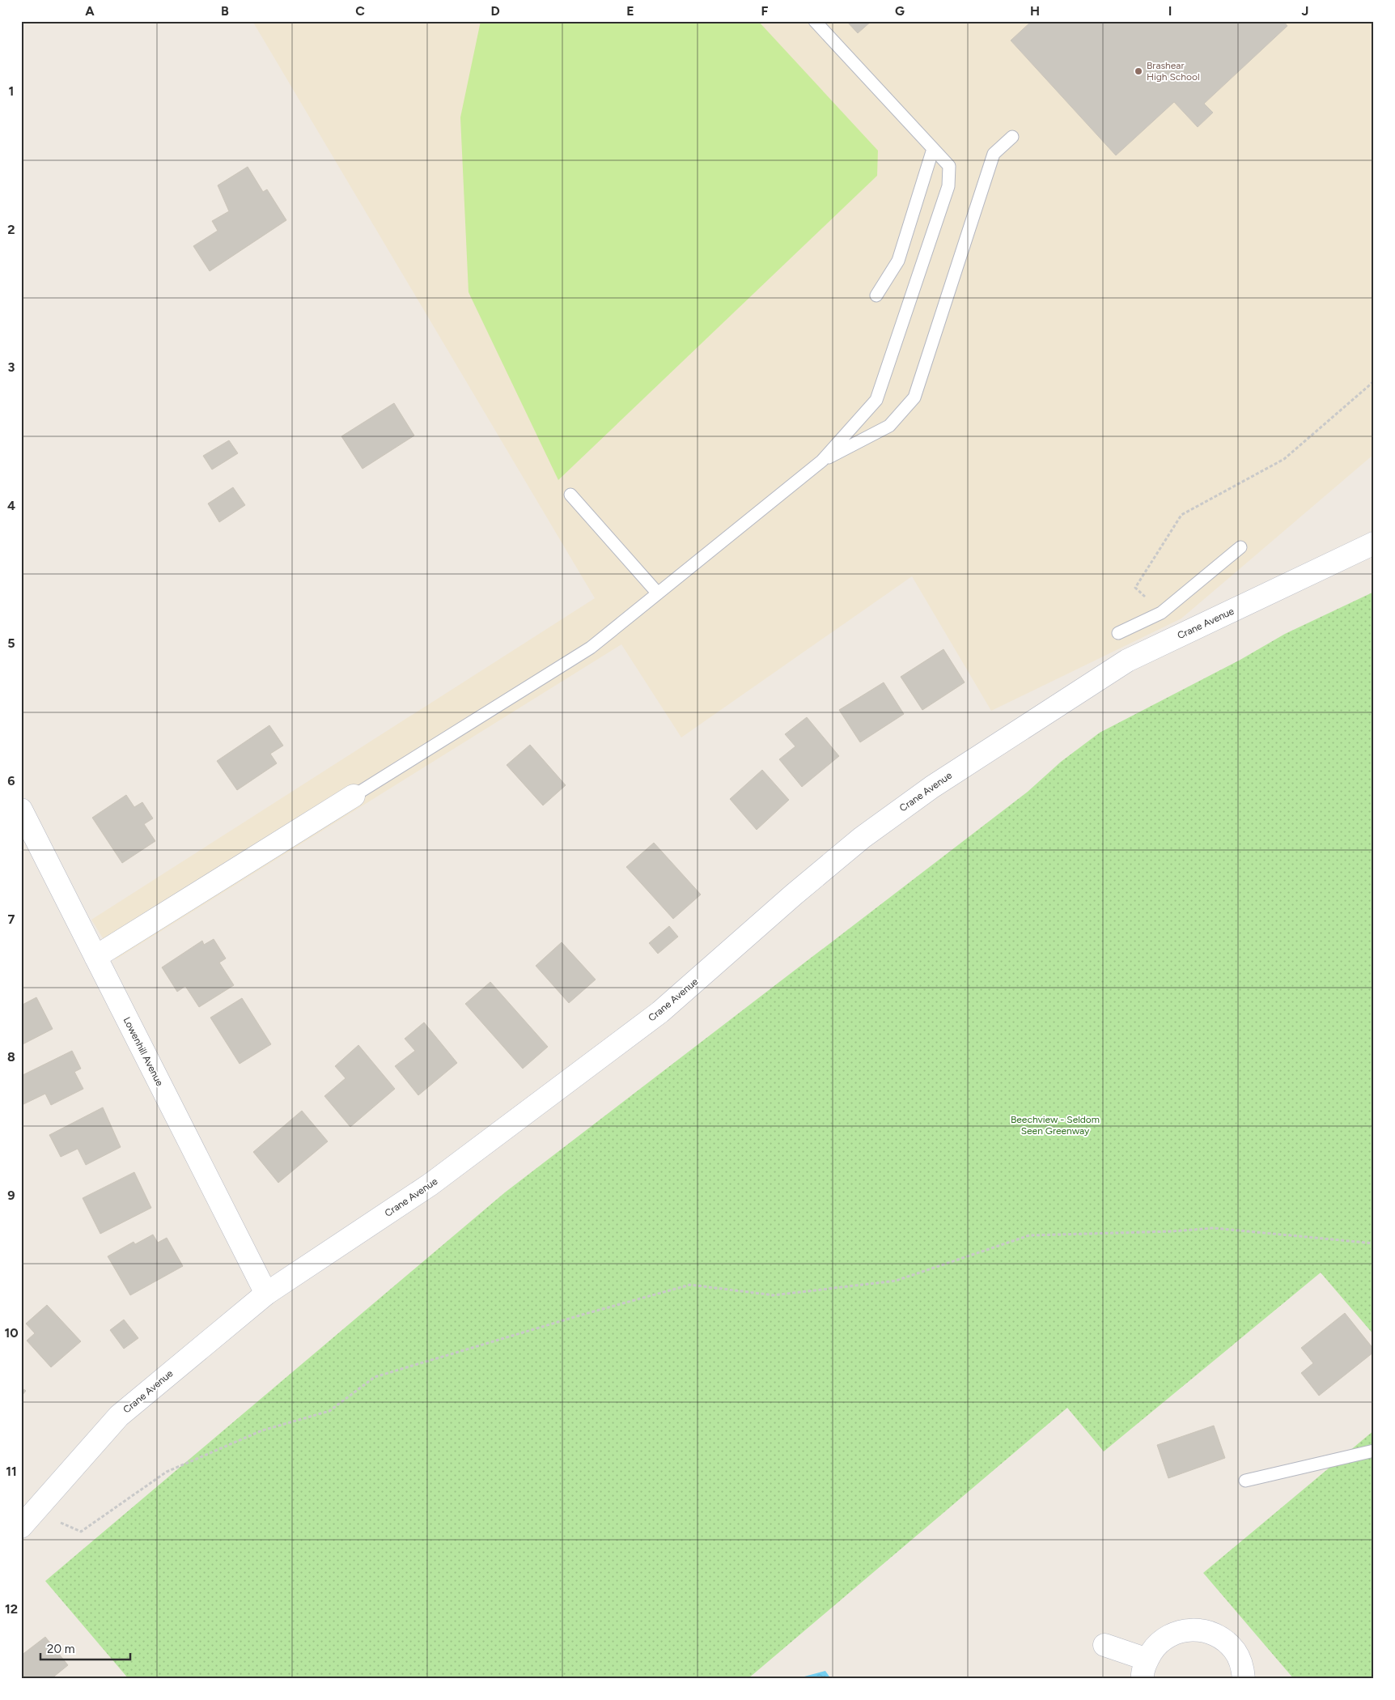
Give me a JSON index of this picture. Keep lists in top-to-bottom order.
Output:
{
  "streets": {
    "street": ["Crane Avenue", "Lowenhill Avenue"]
  },
  "crossings": [
    ["Crane Avenue", "Lowenhill Avenue"]
  ],
  "parks": ["Beechview - Seldom Seen Greenway"],
  "places": ["Brashear High School"],
  "scale_bar": "20 m",
  "grid": {
    "columns": [
      "A",
      "B",
      "C",
      "D",
      "E",
      "F",
      "G",
      "H",
      "I",
      "J"
    ],
    "rows": [
      "1",
      "2",
      "3",
      "4",
      "5",
      "6",
      "7",
      "8",
      "9",
      "10",
      "11",
      "12"
    ]
  }
}
